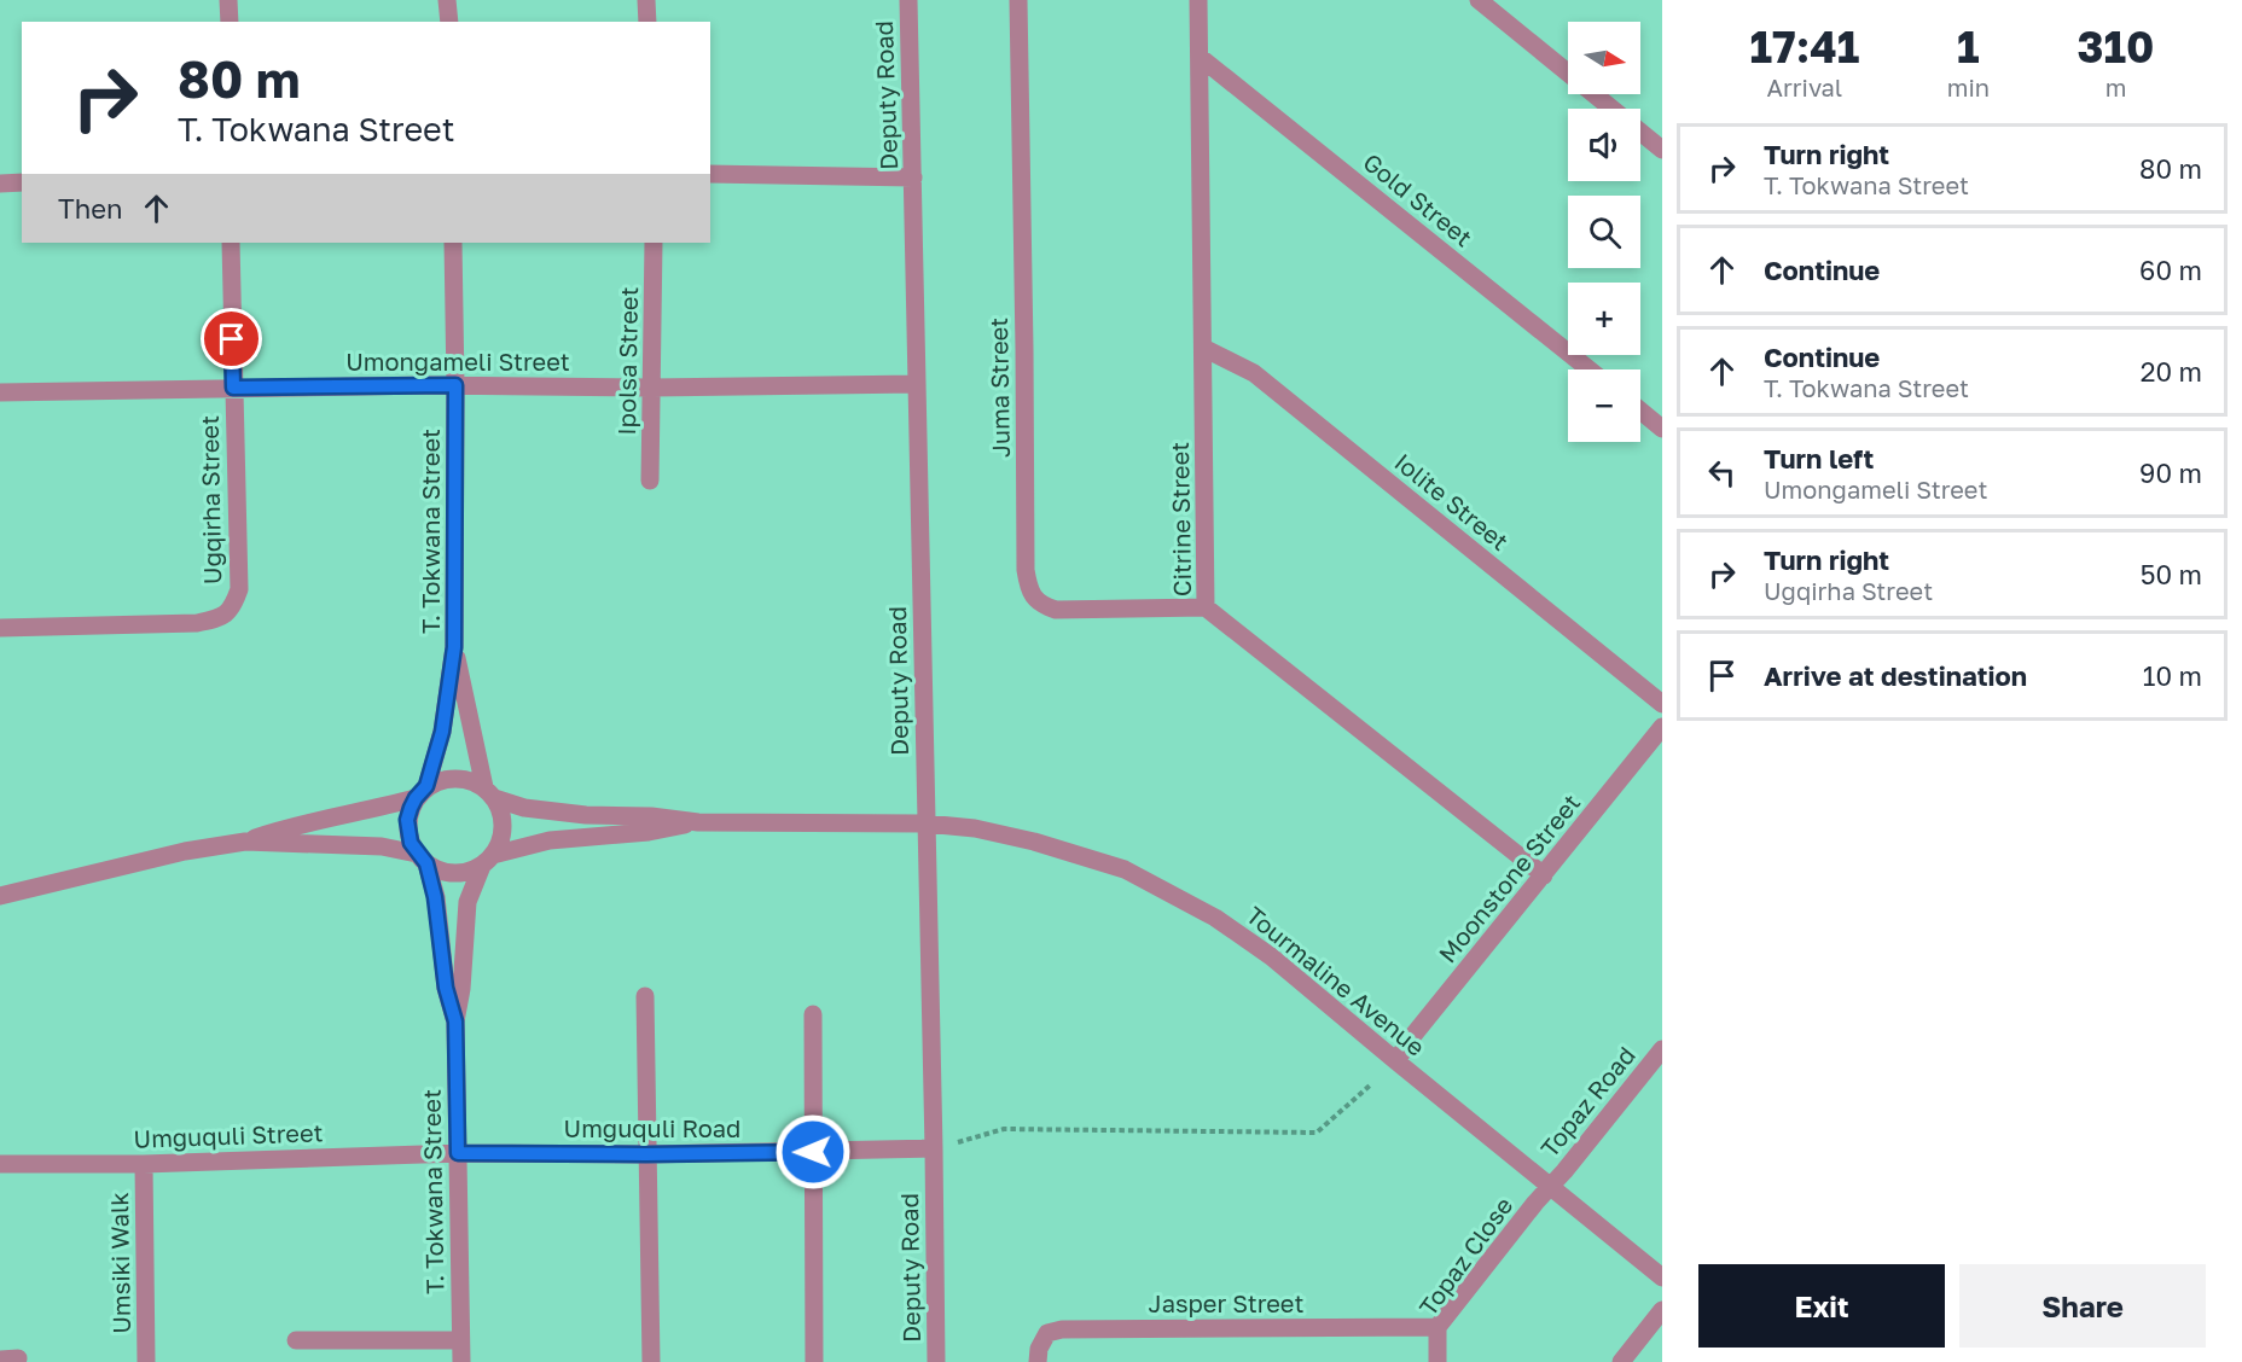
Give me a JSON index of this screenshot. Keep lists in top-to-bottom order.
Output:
{
  "streets": {
    "street": [
      "Deputy Road",
      "Gold Street",
      "Umongameli Street",
      "Ipolsa Street",
      "Juma Street",
      "Ugqirha Street",
      "Iolite Street",
      "Citrine Street",
      "T. Tokwana Street",
      "Moonstone Street",
      "Tourmaline Avenue",
      "Topaz Road",
      "Umguquli Road",
      "Umguquli Street",
      "Topaz Close",
      "Umsiki Walk",
      "Jasper Street"
    ]
  },
  "crossings": [
    ["Deputy Road", "Umongameli Street"],
    ["Deputy Road", "Tourmaline Avenue"],
    ["Deputy Road", "Umguquli Road"],
    ["Gold Street", "Citrine Street"],
    ["Umongameli Street", "Ipolsa Street"],
    ["Umongameli Street", "Ugqirha Street"],
    ["Umongameli Street", "T. Tokwana Street"],
    ["Juma Street", "Citrine Street"],
    ["Iolite Street", "Citrine Street"],
    ["Citrine Street", "Moonstone Street"],
    ["T. Tokwana Street", "Umguquli Road"],
    ["T. Tokwana Street", "Umguquli Street"],
    ["Moonstone Street", "Tourmaline Avenue"],
    ["Tourmaline Avenue", "Topaz Road"],
    ["Tourmaline Avenue", "Topaz Close"],
    ["Topaz Road", "Topaz Close"],
    ["Umguquli Road", "Umguquli Street"],
    ["Umguquli Street", "Umsiki Walk"],
    ["Topaz Close", "Jasper Street"]
  ],
  "north": "right",
  "page": {
    "eta": [
      "17:41",
      "Arrival",
      "1",
      "min",
      "310",
      "m"
    ],
    "map_buttons": ["+", "−"],
    "turn": ["80 m", "T. Tokwana Street"],
    "list": [
      {
        "name": "Turn right",
        "note": "T. Tokwana Street",
        "value": "80 m"
      },
      {
        "name": "Continue",
        "value": "60 m"
      },
      {
        "name": "Continue",
        "note": "T. Tokwana Street",
        "value": "20 m"
      },
      {
        "name": "Turn left",
        "note": "Umongameli Street",
        "value": "90 m"
      },
      {
        "name": "Turn right",
        "note": "Ugqirha Street",
        "value": "50 m"
      },
      {
        "name": "Arrive at destination",
        "value": "10 m"
      }
    ],
    "then": "Then",
    "buttons": ["Exit", "Share"]
  }
}
